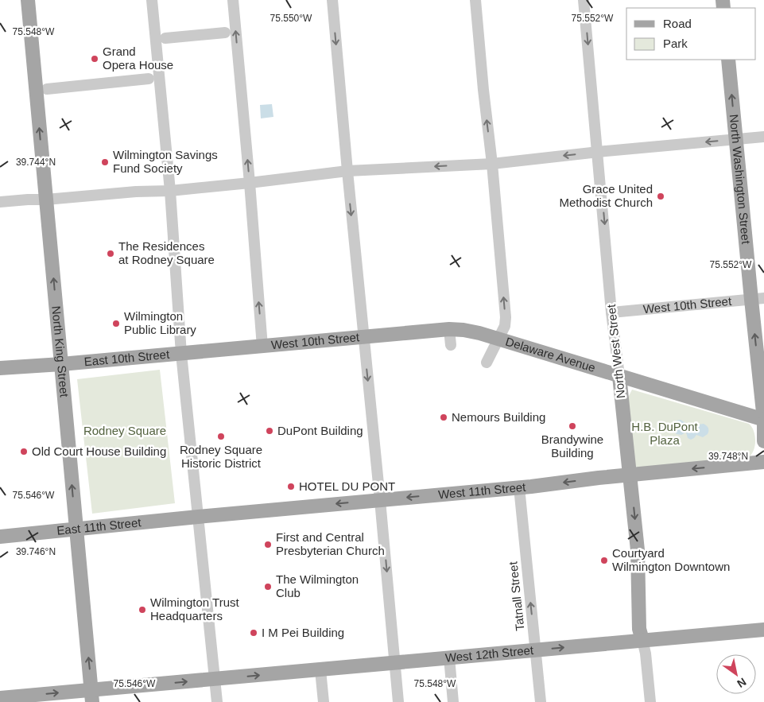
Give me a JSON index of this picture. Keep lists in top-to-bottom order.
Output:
{
  "streets": {
    "main road": [
      "North Washington Street",
      "West 10th Street",
      "North King Street",
      "North West Street",
      "Delaware Avenue",
      "East 10th Street",
      "West 11th Street",
      "East 11th Street",
      "West 12th Street"
    ],
    "street": ["Tatnall Street"]
  },
  "crossings": [
    ["North Washington Street", "West 10th Street"],
    ["North Washington Street", "Delaware Avenue"],
    ["West 10th Street", "North West Street"],
    ["West 10th Street", "Delaware Avenue"],
    ["West 10th Street", "East 10th Street"],
    ["North King Street", "East 10th Street"],
    ["North King Street", "East 11th Street"],
    ["North King Street", "West 12th Street"],
    ["North West Street", "Delaware Avenue"],
    ["North West Street", "West 11th Street"],
    ["North West Street", "West 12th Street"],
    ["West 11th Street", "East 11th Street"],
    ["West 11th Street", "Tatnall Street"],
    ["Tatnall Street", "West 12th Street"]
  ],
  "one_way": [
    "North Washington Street",
    "North King Street",
    "North West Street",
    "West 11th Street",
    "Tatnall Street",
    "West 12th Street"
  ],
  "parks": ["H.B. DuPont Plaza", "Rodney Square"],
  "places": [
    "Grand Opera House",
    "Wilmington Savings Fund Society",
    "Grace United Methodist Church",
    "The Residences at Rodney Square",
    "Wilmington Public Library",
    "Nemours Building",
    "Brandywine Building",
    "DuPont Building",
    "Rodney Square Historic District",
    "Old Court House Building",
    "HOTEL DU PONT",
    "First and Central Presbyterian Church",
    "Courtyard Wilmington Downtown",
    "The Wilmington Club",
    "Wilmington Trust Headquarters",
    "I M Pei Building"
  ],
  "legend": ["Road", "Park"],
  "north": "bottom right",
  "coordinates": [
    "75.550°W",
    "75.552°W",
    "75.548°W",
    "39.744°N",
    "39.748°N",
    "75.546°W",
    "39.746°N"
  ]
}
